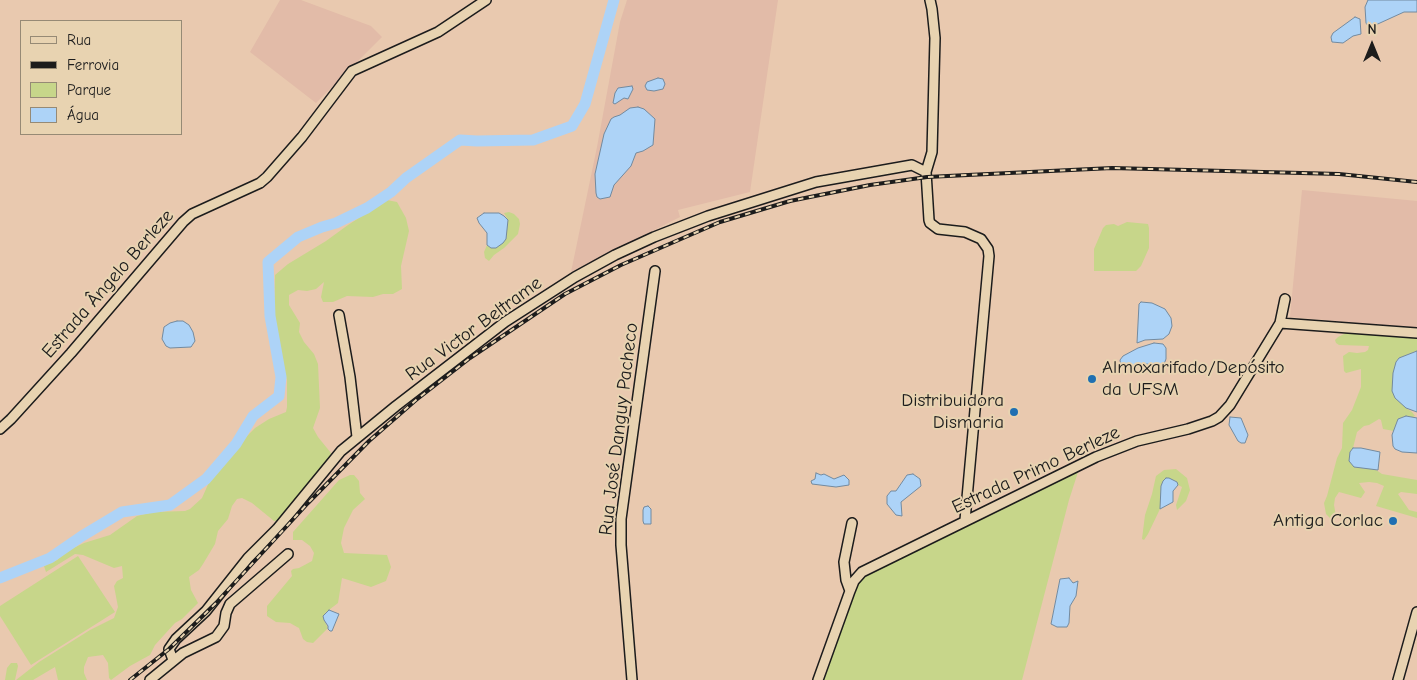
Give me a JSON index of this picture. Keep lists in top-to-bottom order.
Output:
{
  "streets": {
    "street": [
      "Estrada Ângelo Berleze",
      "Rua Victor Beltrame",
      "Rua José Danguy Pacheco",
      "Estrada Primo Berleze"
    ]
  },
  "places": ["Almoxarifado/Depósito da UFSM", "Distribuidora Dismaria", "Antiga Corlac"],
  "legend": [
    "Rua",
    "Ferrovia",
    "Parque",
    "Água"
  ],
  "north": "top"
}
